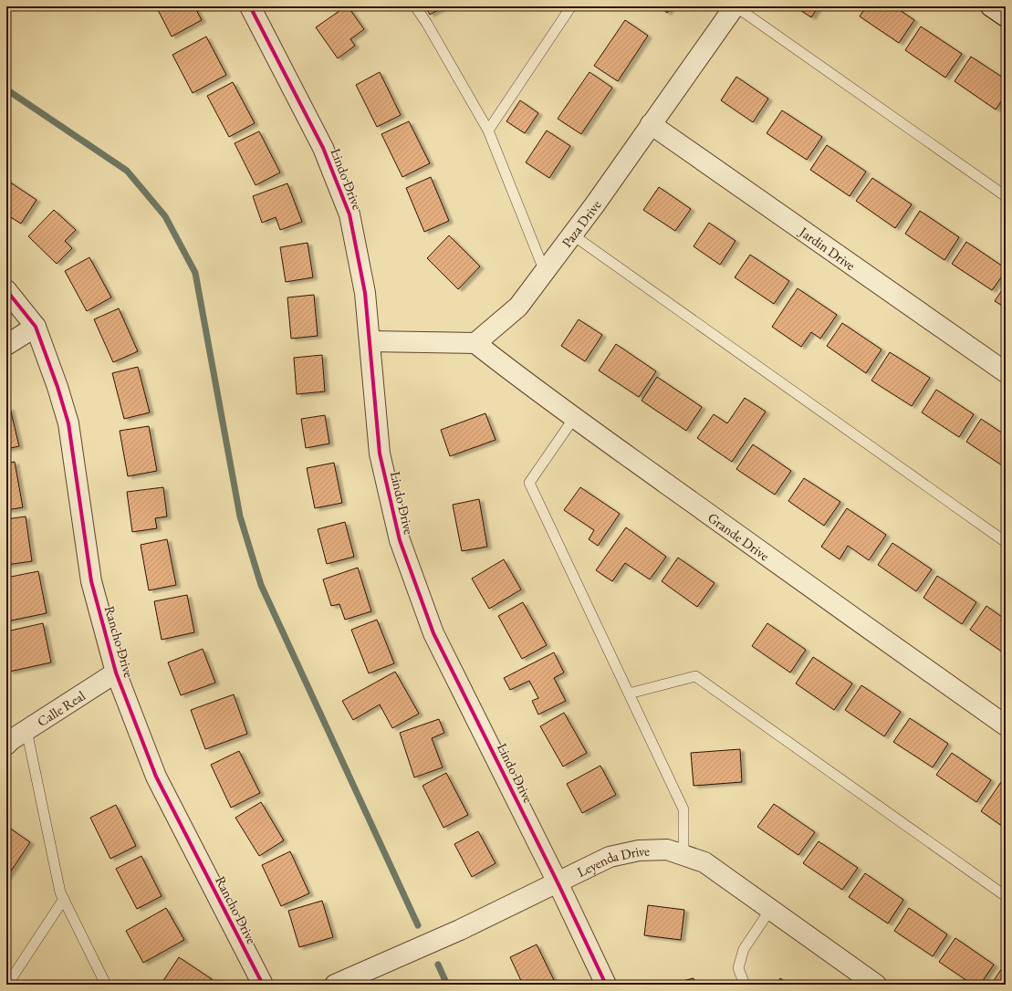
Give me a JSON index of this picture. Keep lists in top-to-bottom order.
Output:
{
  "streets": {
    "street": [
      "Lindo Drive",
      "Paza Drive",
      "Jardin Drive",
      "Grande Drive",
      "Rancho Drive",
      "Calle Real",
      "Leyenda Drive"
    ]
  },
  "crossings": [
    ["Lindo Drive", "Leyenda Drive"],
    ["Paza Drive", "Jardin Drive"],
    ["Paza Drive", "Grande Drive"],
    ["Rancho Drive", "Calle Real"]
  ]
}
